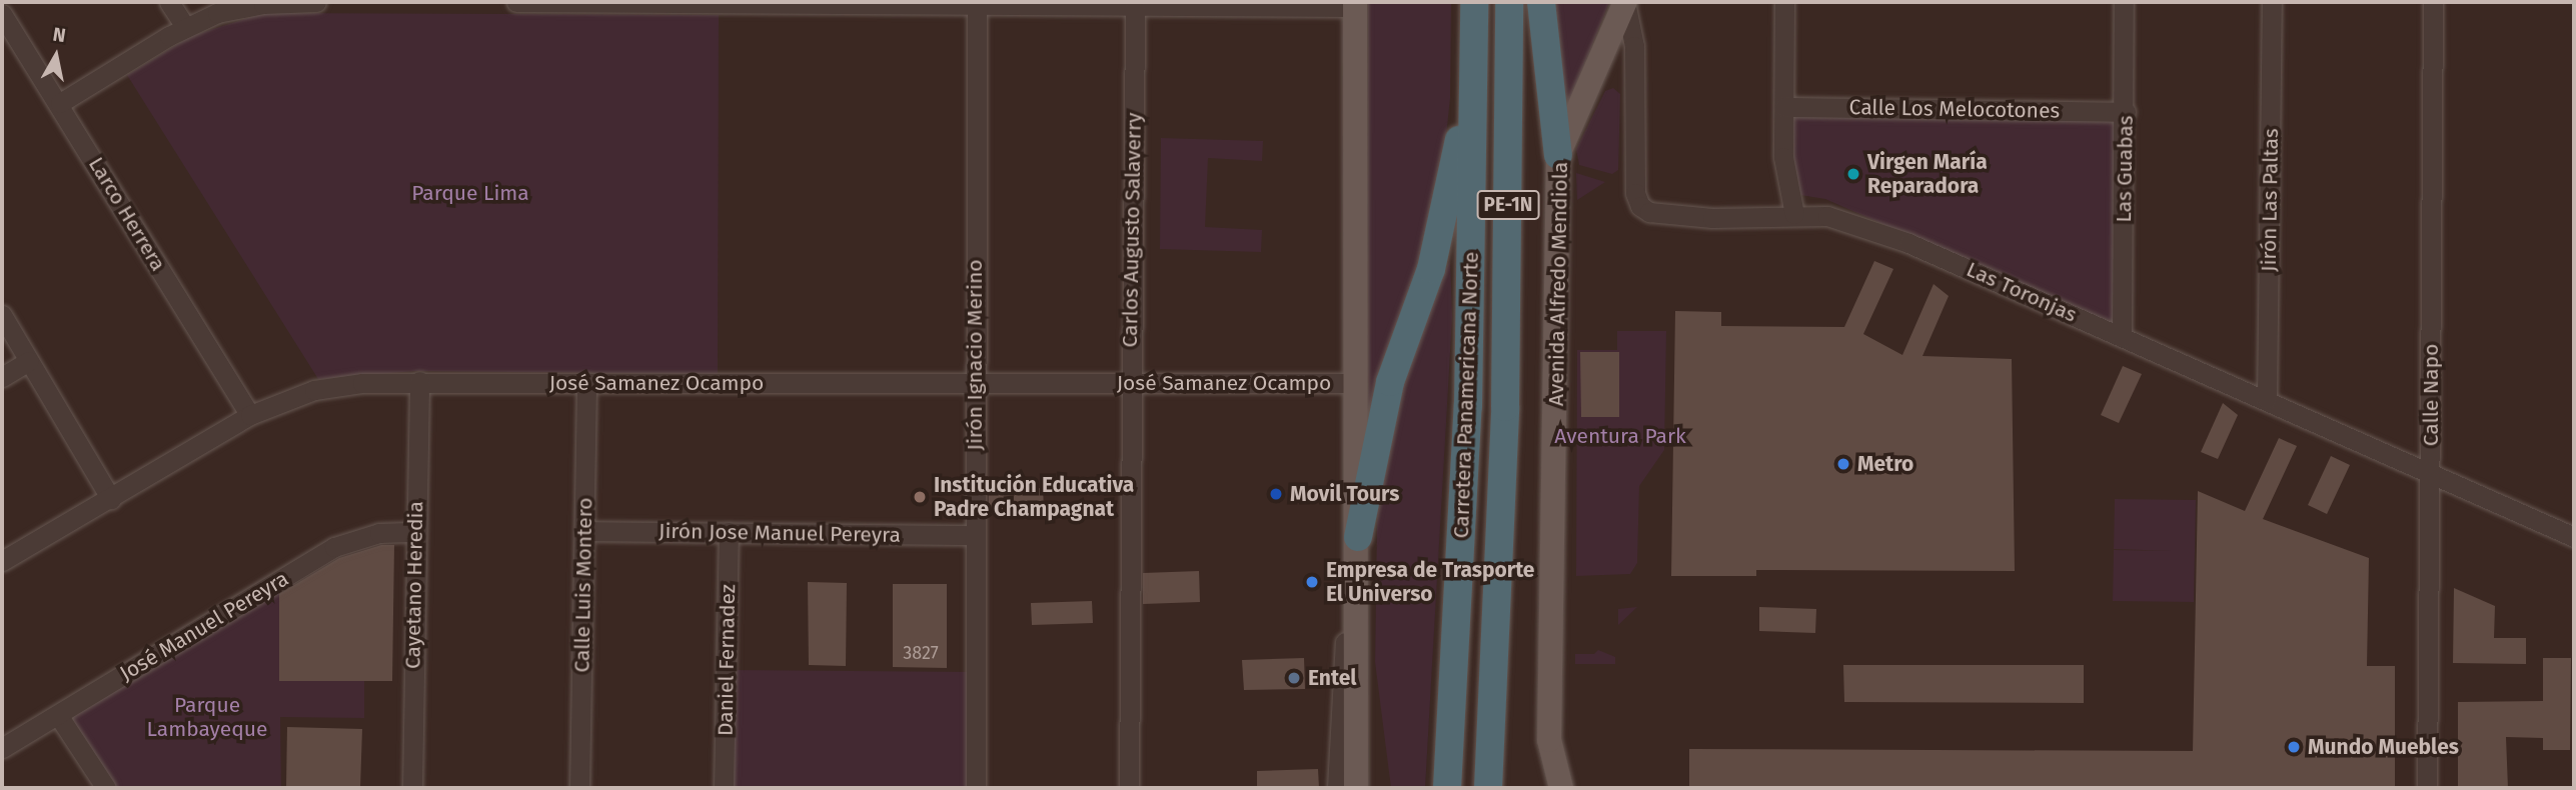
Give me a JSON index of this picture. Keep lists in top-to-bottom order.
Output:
{
  "streets": {
    "highway": ["PE-1N", "Carretera Panamericana Norte"],
    "main road": ["Avenida Alfredo Mendiola"],
    "street": [
      "Calle Los Melocotones",
      "Las Guabas",
      "Jirón Las Paltas",
      "Larco Herrera",
      "Carlos Augusto Salaverry",
      "Las Toronjas",
      "Jirón Ignacio Merino",
      "José Samanez Ocampo",
      "Calle Napo",
      "Jirón Jose Manuel Pereyra",
      "Cayetano Heredia",
      "Calle Luis Montero",
      "José Manuel Pereyra",
      "Daniel Fernadez"
    ]
  },
  "crossings": [
    ["Calle Los Melocotones", "Las Guabas"],
    ["Las Guabas", "Las Toronjas"],
    ["Jirón Las Paltas", "Las Toronjas"],
    ["Larco Herrera", "José Samanez Ocampo"],
    ["Carlos Augusto Salaverry", "José Samanez Ocampo"],
    ["Avenida Alfredo Mendiola", "Las Toronjas"],
    ["Las Toronjas", "Calle Napo"],
    ["Jirón Ignacio Merino", "José Samanez Ocampo"],
    ["Jirón Ignacio Merino", "Jirón Jose Manuel Pereyra"],
    ["José Samanez Ocampo", "Cayetano Heredia"],
    ["José Samanez Ocampo", "Calle Luis Montero"],
    ["Jirón Jose Manuel Pereyra", "Calle Luis Montero"],
    ["Jirón Jose Manuel Pereyra", "Daniel Fernadez"],
    ["Cayetano Heredia", "José Manuel Pereyra"]
  ],
  "parks": ["Parque Lima", "Aventura Park", "Parque Lambayeque"],
  "places": [
    "Virgen María Reparadora",
    "Metro",
    "Movil Tours",
    "Institución Educativa Padre Champagnat",
    "Empresa de Trasporte El Universo",
    "Entel",
    "Mundo Muebles"
  ],
  "house_numbers": ["3827"],
  "north": "top"
}
